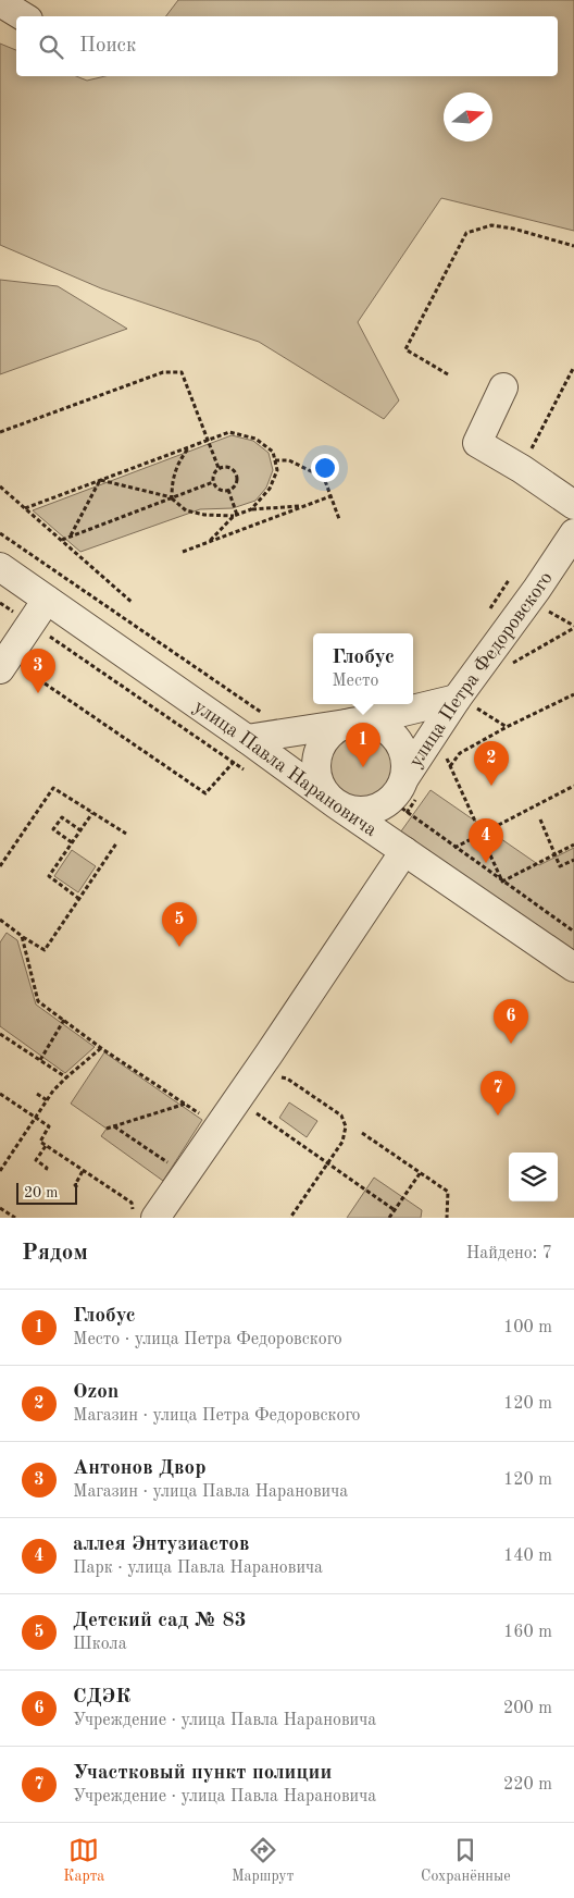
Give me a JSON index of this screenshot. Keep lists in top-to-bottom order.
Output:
{
  "streets": {
    "street": ["улица Петра Федоровского", "улица Павла Нарановича"]
  },
  "crossings": [
    ["улица Петра Федоровского", "улица Павла Нарановича"]
  ],
  "scale_bar": "20 m",
  "north": "right",
  "page": {
    "search": "Поиск",
    "popup": ["Глобус", "Место"],
    "pins": [
      "3",
      "1",
      "2",
      "4",
      "5",
      "6",
      "7"
    ],
    "scale": "20 m",
    "heading": ["Рядом", "Найдено: 7"],
    "list": [
      {
        "mark": "1",
        "name": "Глобус",
        "note": "Место · улица Петра Федоровского",
        "value": "100 m"
      },
      {
        "mark": "2",
        "name": "Ozon",
        "note": "Магазин · улица Петра Федоровского",
        "value": "120 m"
      },
      {
        "mark": "3",
        "name": "Антонов Двор",
        "note": "Магазин · улица Павла Нарановича",
        "value": "120 m"
      },
      {
        "mark": "4",
        "name": "аллея Энтузиастов",
        "note": "Парк · улица Павла Нарановича",
        "value": "140 m"
      },
      {
        "mark": "5",
        "name": "Детский сад № 83",
        "note": "Школа",
        "value": "160 m"
      },
      {
        "mark": "6",
        "name": "СДЭК",
        "note": "Учреждение · улица Павла Нарановича",
        "value": "200 m"
      },
      {
        "mark": "7",
        "name": "Участковый пункт полиции",
        "note": "Учреждение · улица Павла Нарановича",
        "value": "220 m"
      }
    ],
    "nav": ["Карта", "Маршрут", "Сохранённые"]
  }
}
